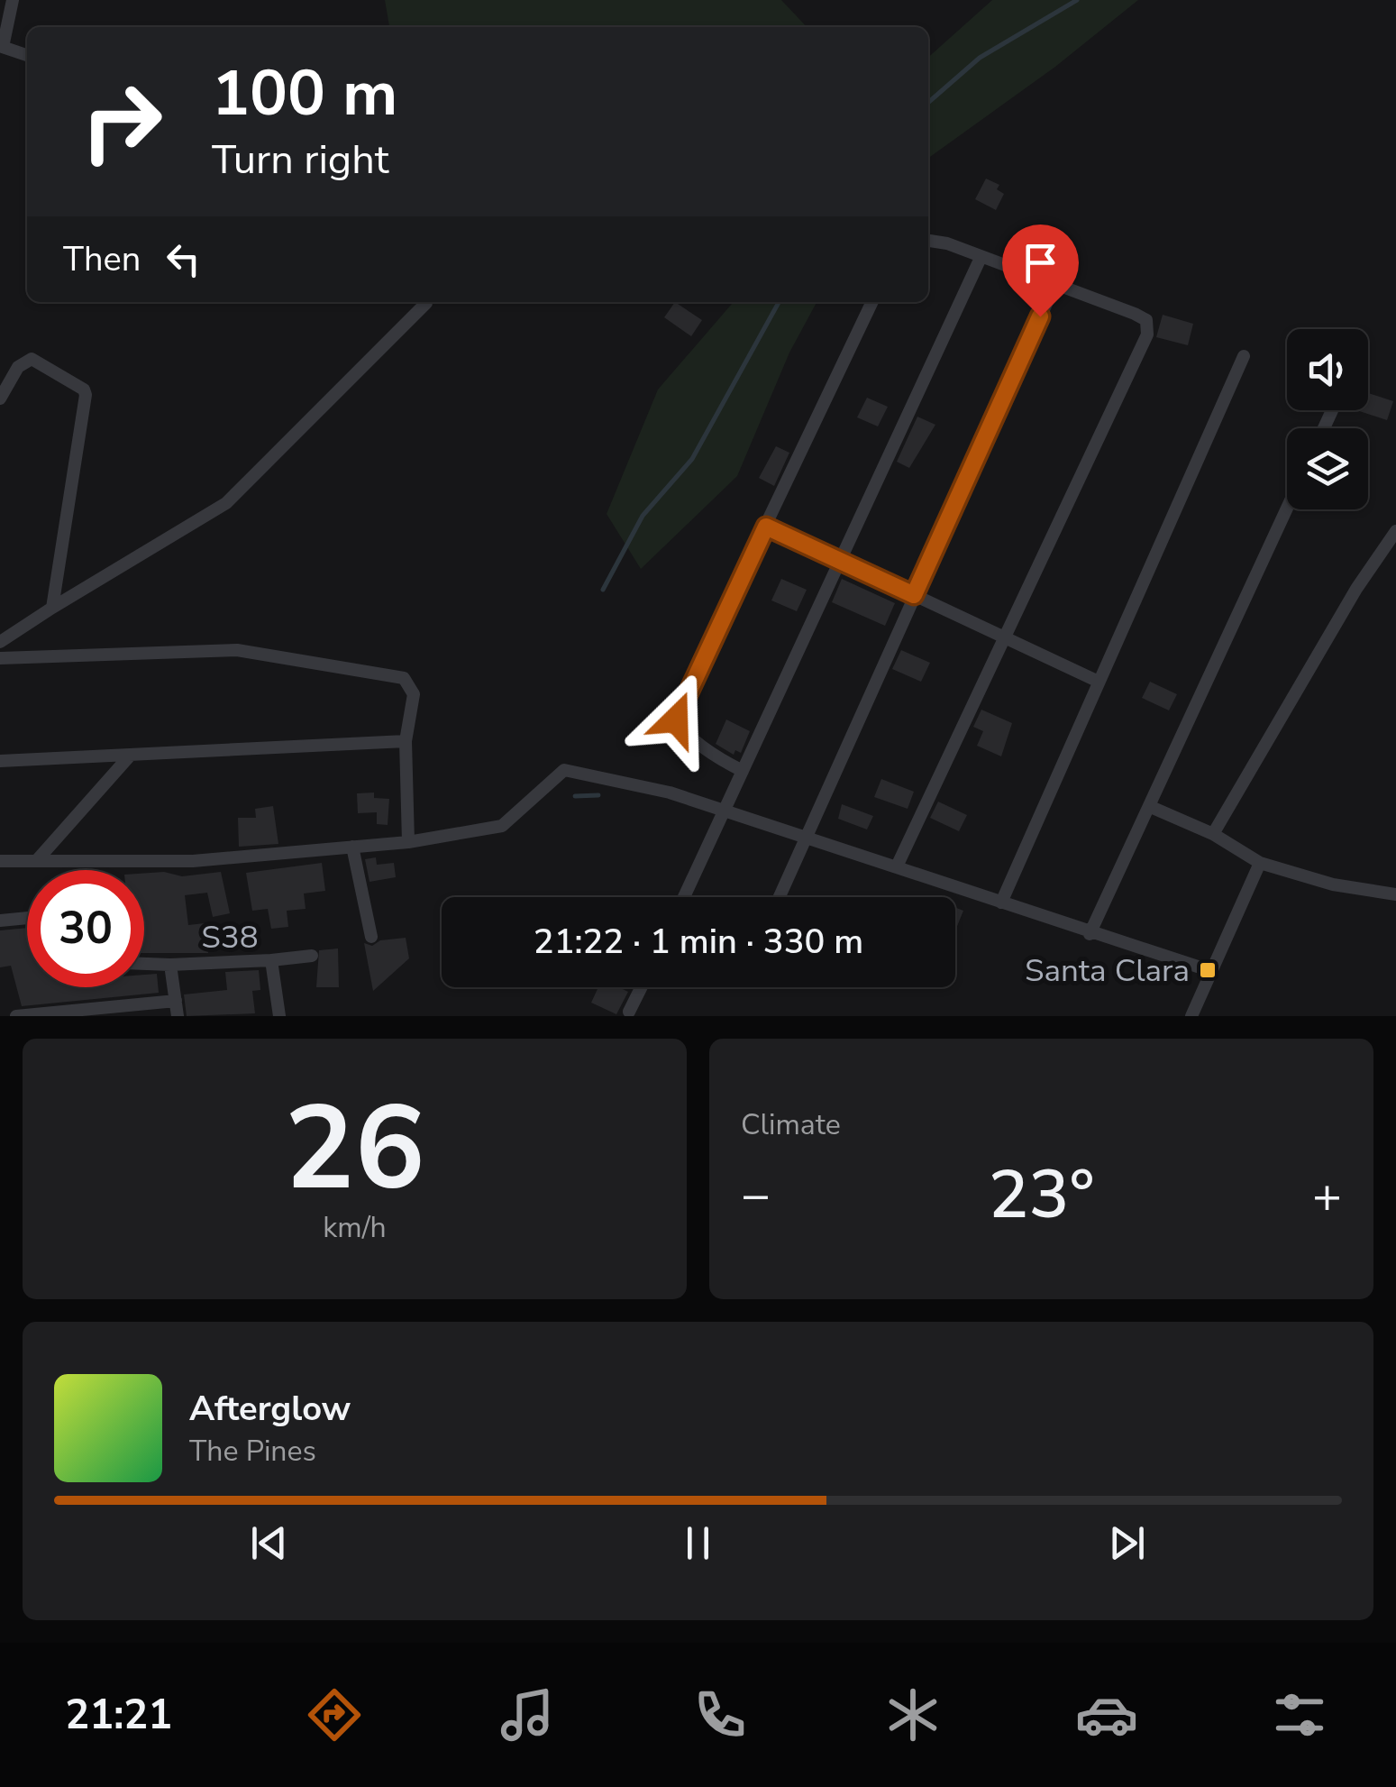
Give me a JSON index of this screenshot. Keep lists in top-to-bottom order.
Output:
{
  "streets": {
    "street": ["S38"]
  },
  "places": {
    "transit": ["Santa Clara"]
  },
  "page": {
    "turn": ["100 m", "Turn right"],
    "then": "Then",
    "limit": "30",
    "trip": "21:22 · 1 min · 330 m",
    "tile": [
      ["26", "km/h"],
      "Climate"
    ],
    "heat": ["−", "23°", "+"],
    "song": ["Afterglow", "The Pines"],
    "tabs": "21:21"
  }
}
